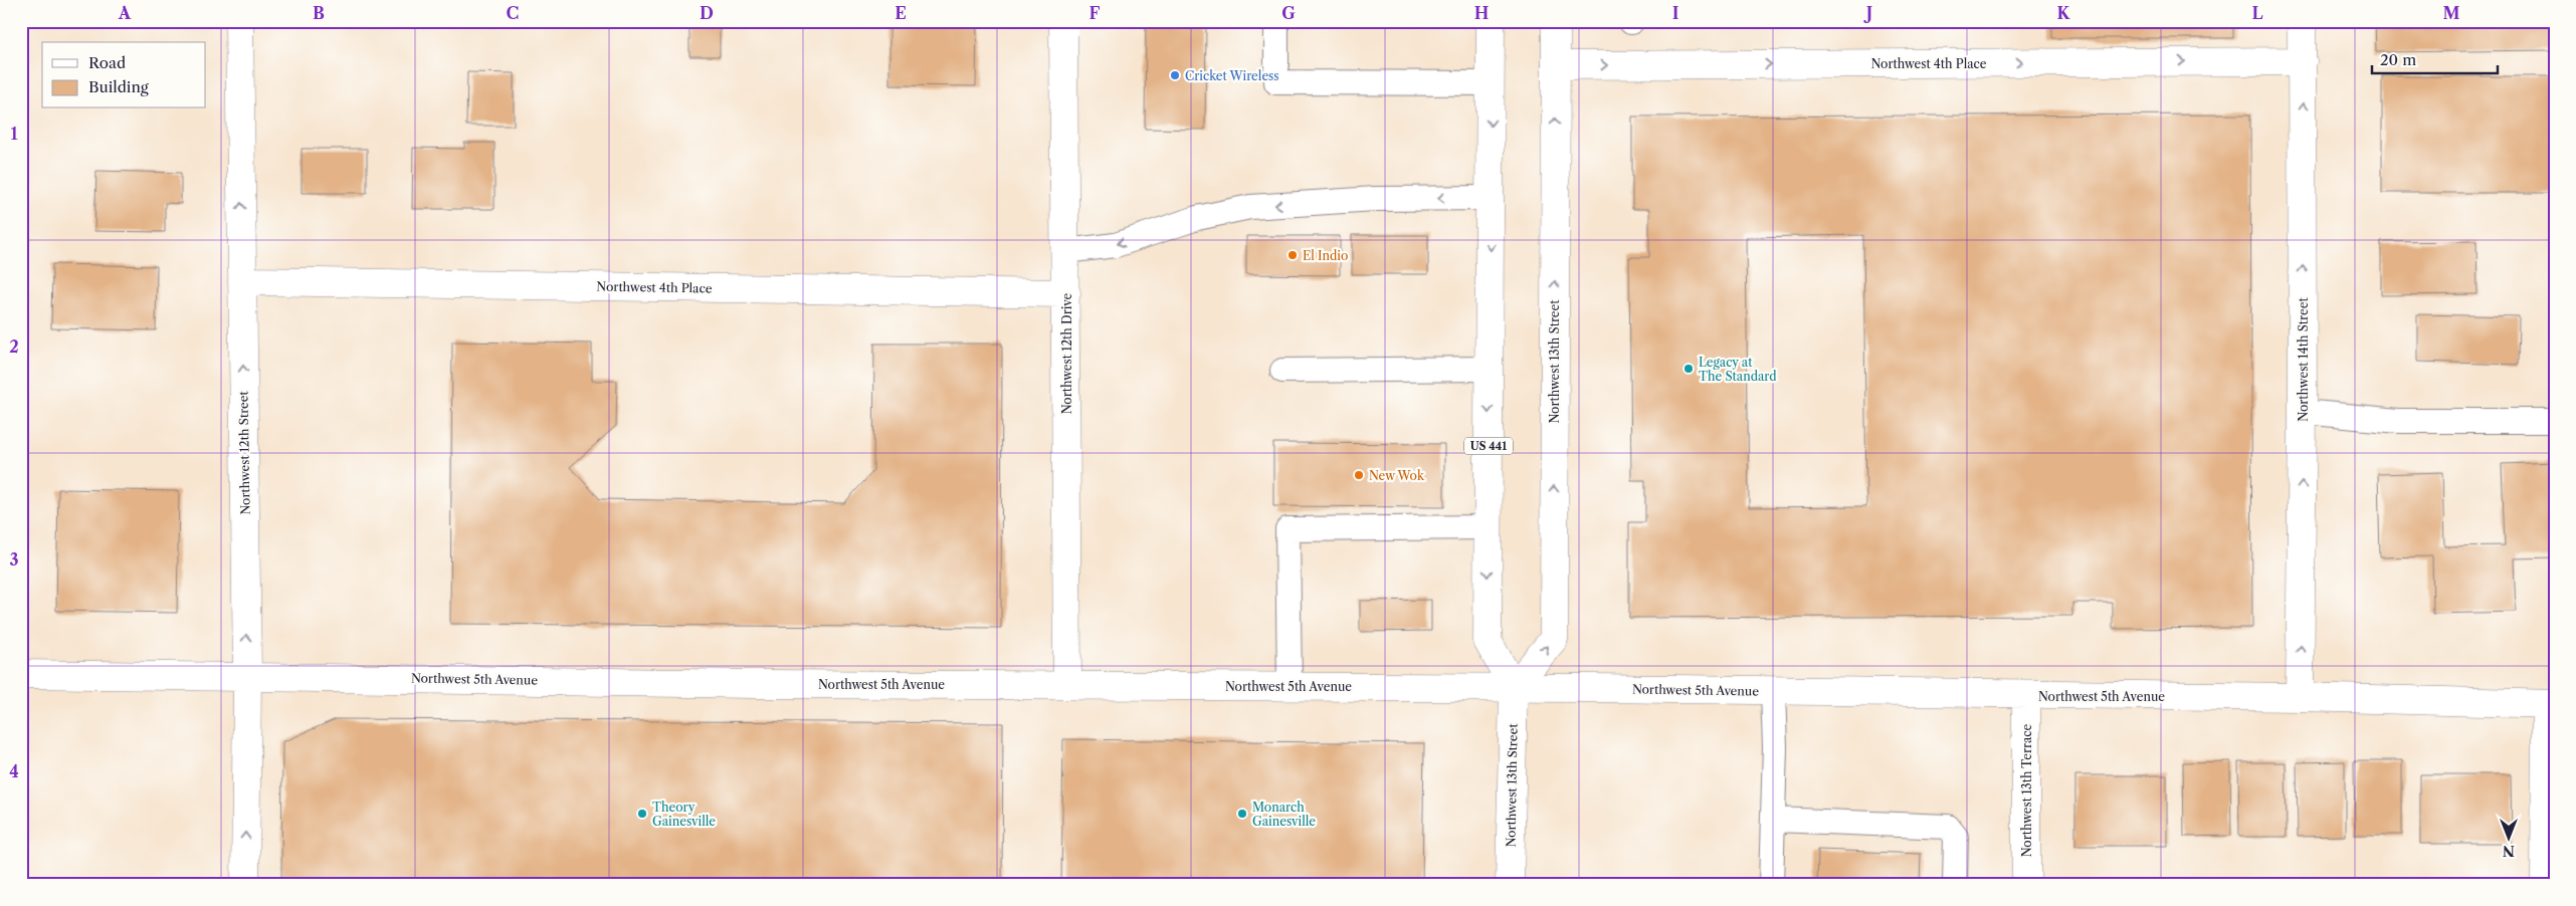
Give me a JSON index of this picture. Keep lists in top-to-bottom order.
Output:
{
  "streets": {
    "street": [
      "Northwest 4th Place",
      "Northwest 12th Drive",
      "Northwest 14th Street",
      "Northwest 13th Street",
      "US 441",
      "Northwest 12th Street",
      "Northwest 5th Avenue",
      "Northwest 13th Terrace"
    ]
  },
  "crossings": [
    ["Northwest 4th Place", "Northwest 12th Drive"],
    ["Northwest 4th Place", "Northwest 14th Street"],
    ["Northwest 4th Place", "Northwest 13th Street"],
    ["Northwest 4th Place", "Northwest 12th Street"],
    ["Northwest 12th Drive", "Northwest 5th Avenue"],
    ["Northwest 14th Street", "Northwest 5th Avenue"],
    ["Northwest 13th Street", "US 441"],
    ["Northwest 13th Street", "Northwest 5th Avenue"],
    ["US 441", "Northwest 5th Avenue"],
    ["Northwest 12th Street", "Northwest 5th Avenue"],
    ["Northwest 5th Avenue", "Northwest 13th Terrace"]
  ],
  "one_way": ["Northwest 4th Place", "Northwest 14th Street", "Northwest 12th Street"],
  "places": [
    "Cricket Wireless",
    "El Indio",
    "Legacy at The Standard",
    "New Wok",
    "Theory Gainesville",
    "Monarch Gainesville"
  ],
  "legend": ["Road", "Building"],
  "scale_bar": "20 m",
  "north": "bottom",
  "grid": {
    "columns": [
      "A",
      "B",
      "C",
      "D",
      "E",
      "F",
      "G",
      "H",
      "I",
      "J",
      "K",
      "L",
      "M"
    ],
    "rows": [
      "1",
      "2",
      "3",
      "4"
    ]
  }
}
